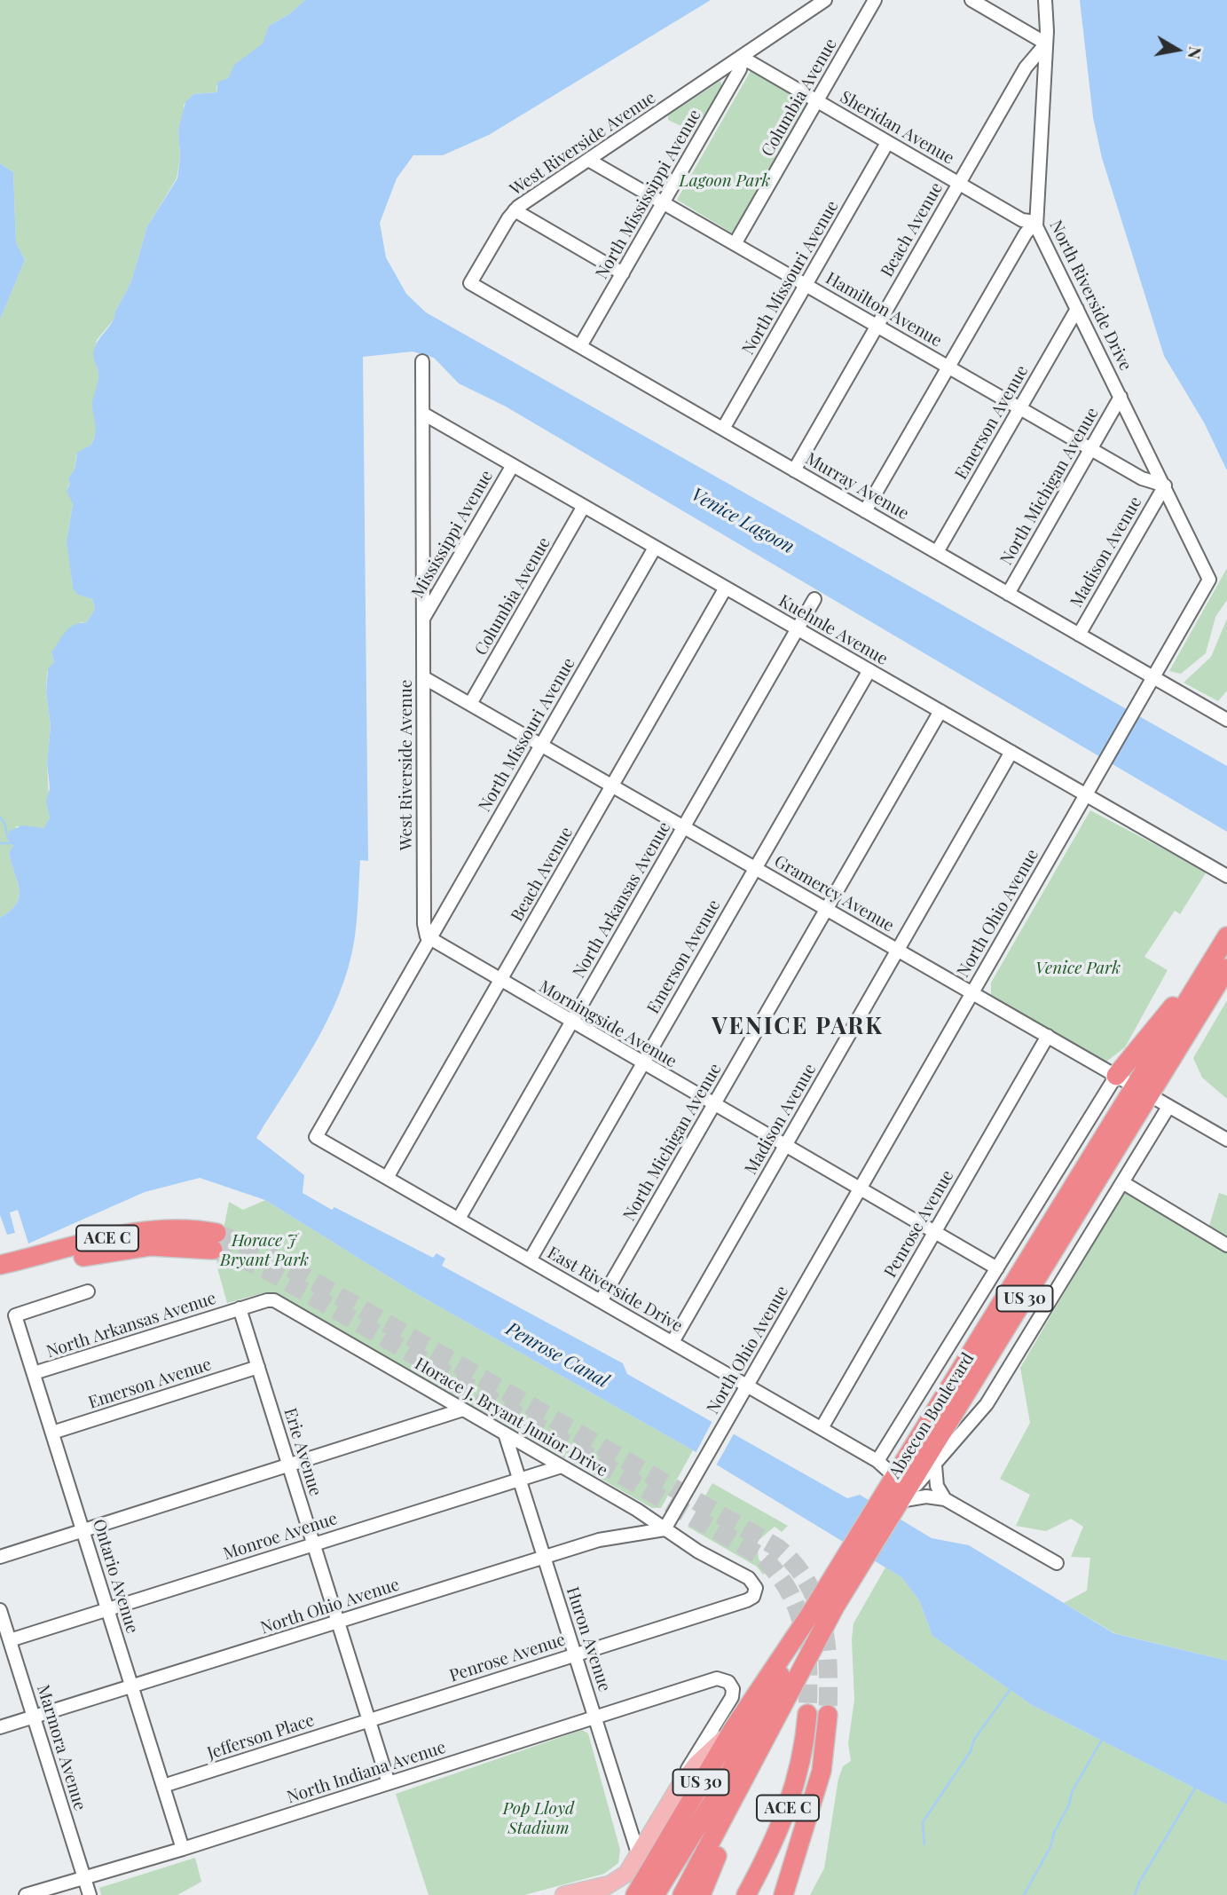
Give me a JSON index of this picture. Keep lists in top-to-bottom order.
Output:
{
  "streets": {
    "highway": ["ACE C", "US 30", "Absecon Boulevard"],
    "street": [
      "Columbia Avenue",
      "Sheridan Avenue",
      "West Riverside Avenue",
      "North Mississippi Avenue",
      "Beach Avenue",
      "North Missouri Avenue",
      "North Riverside Drive",
      "Hamilton Avenue",
      "Emerson Avenue",
      "Murray Avenue",
      "North Michigan Avenue",
      "Mississippi Avenue",
      "Madison Avenue",
      "Kuehnle Avenue",
      "Gramercy Avenue",
      "North Arkansas Avenue",
      "North Ohio Avenue",
      "Morningside Avenue",
      "Penrose Avenue",
      "East Riverside Drive",
      "Horace J. Bryant Junior Drive",
      "Erie Avenue",
      "Monroe Avenue",
      "Ontario Avenue",
      "Huron Avenue",
      "Jefferson Place",
      "Marmora Avenue",
      "North Indiana Avenue"
    ]
  },
  "crossings": [
    ["Columbia Avenue", "Sheridan Avenue"],
    ["Columbia Avenue", "Hamilton Avenue"],
    ["Columbia Avenue", "Kuehnle Avenue"],
    ["Columbia Avenue", "Gramercy Avenue"],
    ["Sheridan Avenue", "West Riverside Avenue"],
    ["Sheridan Avenue", "North Mississippi Avenue"],
    ["Sheridan Avenue", "Beach Avenue"],
    ["Sheridan Avenue", "North Missouri Avenue"],
    ["Sheridan Avenue", "North Riverside Drive"],
    ["West Riverside Avenue", "North Mississippi Avenue"],
    ["West Riverside Avenue", "North Missouri Avenue"],
    ["West Riverside Avenue", "Hamilton Avenue"],
    ["West Riverside Avenue", "Murray Avenue"],
    ["West Riverside Avenue", "Mississippi Avenue"],
    ["West Riverside Avenue", "Kuehnle Avenue"],
    ["West Riverside Avenue", "Gramercy Avenue"],
    ["West Riverside Avenue", "Morningside Avenue"],
    ["West Riverside Avenue", "East Riverside Drive"],
    ["North Mississippi Avenue", "Hamilton Avenue"],
    ["North Mississippi Avenue", "Murray Avenue"],
    ["Beach Avenue", "North Riverside Drive"],
    ["Beach Avenue", "Hamilton Avenue"],
    ["Beach Avenue", "Murray Avenue"],
    ["Beach Avenue", "Kuehnle Avenue"],
    ["Beach Avenue", "Gramercy Avenue"],
    ["Beach Avenue", "Morningside Avenue"],
    ["Beach Avenue", "East Riverside Drive"],
    ["North Missouri Avenue", "Hamilton Avenue"],
    ["North Missouri Avenue", "Murray Avenue"],
    ["North Missouri Avenue", "Kuehnle Avenue"],
    ["North Missouri Avenue", "Gramercy Avenue"],
    ["North Missouri Avenue", "Morningside Avenue"],
    ["North Missouri Avenue", "East Riverside Drive"],
    ["North Riverside Drive", "Hamilton Avenue"],
    ["North Riverside Drive", "Emerson Avenue"],
    ["North Riverside Drive", "North Michigan Avenue"],
    ["North Riverside Drive", "Madison Avenue"],
    ["North Riverside Drive", "North Ohio Avenue"],
    ["Hamilton Avenue", "Emerson Avenue"],
    ["Hamilton Avenue", "North Michigan Avenue"],
    ["Hamilton Avenue", "Madison Avenue"],
    ["Emerson Avenue", "Murray Avenue"],
    ["Emerson Avenue", "Kuehnle Avenue"],
    ["Emerson Avenue", "Gramercy Avenue"],
    ["Emerson Avenue", "Morningside Avenue"],
    ["Emerson Avenue", "East Riverside Drive"],
    ["Emerson Avenue", "Erie Avenue"],
    ["Emerson Avenue", "Ontario Avenue"],
    ["Murray Avenue", "North Michigan Avenue"],
    ["Murray Avenue", "Madison Avenue"],
    ["Murray Avenue", "North Ohio Avenue"],
    ["North Michigan Avenue", "Kuehnle Avenue"],
    ["North Michigan Avenue", "Gramercy Avenue"],
    ["North Michigan Avenue", "Morningside Avenue"],
    ["North Michigan Avenue", "East Riverside Drive"],
    ["Mississippi Avenue", "Kuehnle Avenue"],
    ["Madison Avenue", "Kuehnle Avenue"],
    ["Madison Avenue", "Gramercy Avenue"],
    ["Madison Avenue", "Morningside Avenue"],
    ["Madison Avenue", "East Riverside Drive"],
    ["Kuehnle Avenue", "North Arkansas Avenue"],
    ["Kuehnle Avenue", "North Ohio Avenue"],
    ["Gramercy Avenue", "North Arkansas Avenue"],
    ["Gramercy Avenue", "North Ohio Avenue"],
    ["Gramercy Avenue", "Penrose Avenue"],
    ["Gramercy Avenue", "Absecon Boulevard"],
    ["North Arkansas Avenue", "Morningside Avenue"],
    ["North Arkansas Avenue", "East Riverside Drive"],
    ["North Arkansas Avenue", "Horace J. Bryant Junior Drive"],
    ["North Arkansas Avenue", "Erie Avenue"],
    ["North Arkansas Avenue", "Ontario Avenue"],
    ["North Ohio Avenue", "Morningside Avenue"],
    ["North Ohio Avenue", "East Riverside Drive"],
    ["North Ohio Avenue", "Horace J. Bryant Junior Drive"],
    ["North Ohio Avenue", "Erie Avenue"],
    ["North Ohio Avenue", "Ontario Avenue"],
    ["North Ohio Avenue", "Huron Avenue"],
    ["North Ohio Avenue", "Marmora Avenue"],
    ["Morningside Avenue", "Penrose Avenue"],
    ["Morningside Avenue", "East Riverside Drive"],
    ["Morningside Avenue", "Absecon Boulevard"],
    ["Penrose Avenue", "East Riverside Drive"],
    ["Penrose Avenue", "Horace J. Bryant Junior Drive"],
    ["Penrose Avenue", "Erie Avenue"],
    ["Penrose Avenue", "Huron Avenue"],
    ["Penrose Avenue", "Jefferson Place"],
    ["East Riverside Drive", "Absecon Boulevard"],
    ["Horace J. Bryant Junior Drive", "Erie Avenue"],
    ["Horace J. Bryant Junior Drive", "Monroe Avenue"],
    ["Horace J. Bryant Junior Drive", "Huron Avenue"],
    ["Erie Avenue", "Monroe Avenue"],
    ["Erie Avenue", "Jefferson Place"],
    ["Erie Avenue", "North Indiana Avenue"],
    ["Monroe Avenue", "Ontario Avenue"],
    ["Monroe Avenue", "Huron Avenue"],
    ["Monroe Avenue", "Marmora Avenue"],
    ["Ontario Avenue", "Jefferson Place"],
    ["Ontario Avenue", "North Indiana Avenue"],
    ["Huron Avenue", "North Indiana Avenue"],
    ["Marmora Avenue", "North Indiana Avenue"]
  ],
  "districts": ["VENICE PARK"],
  "water": ["Venice Lagoon", "Penrose Canal"],
  "parks": [
    "Lagoon Park",
    "Venice Park",
    "Horace J Bryant Park",
    "Pop Lloyd Stadium"
  ],
  "north": "right"
}
